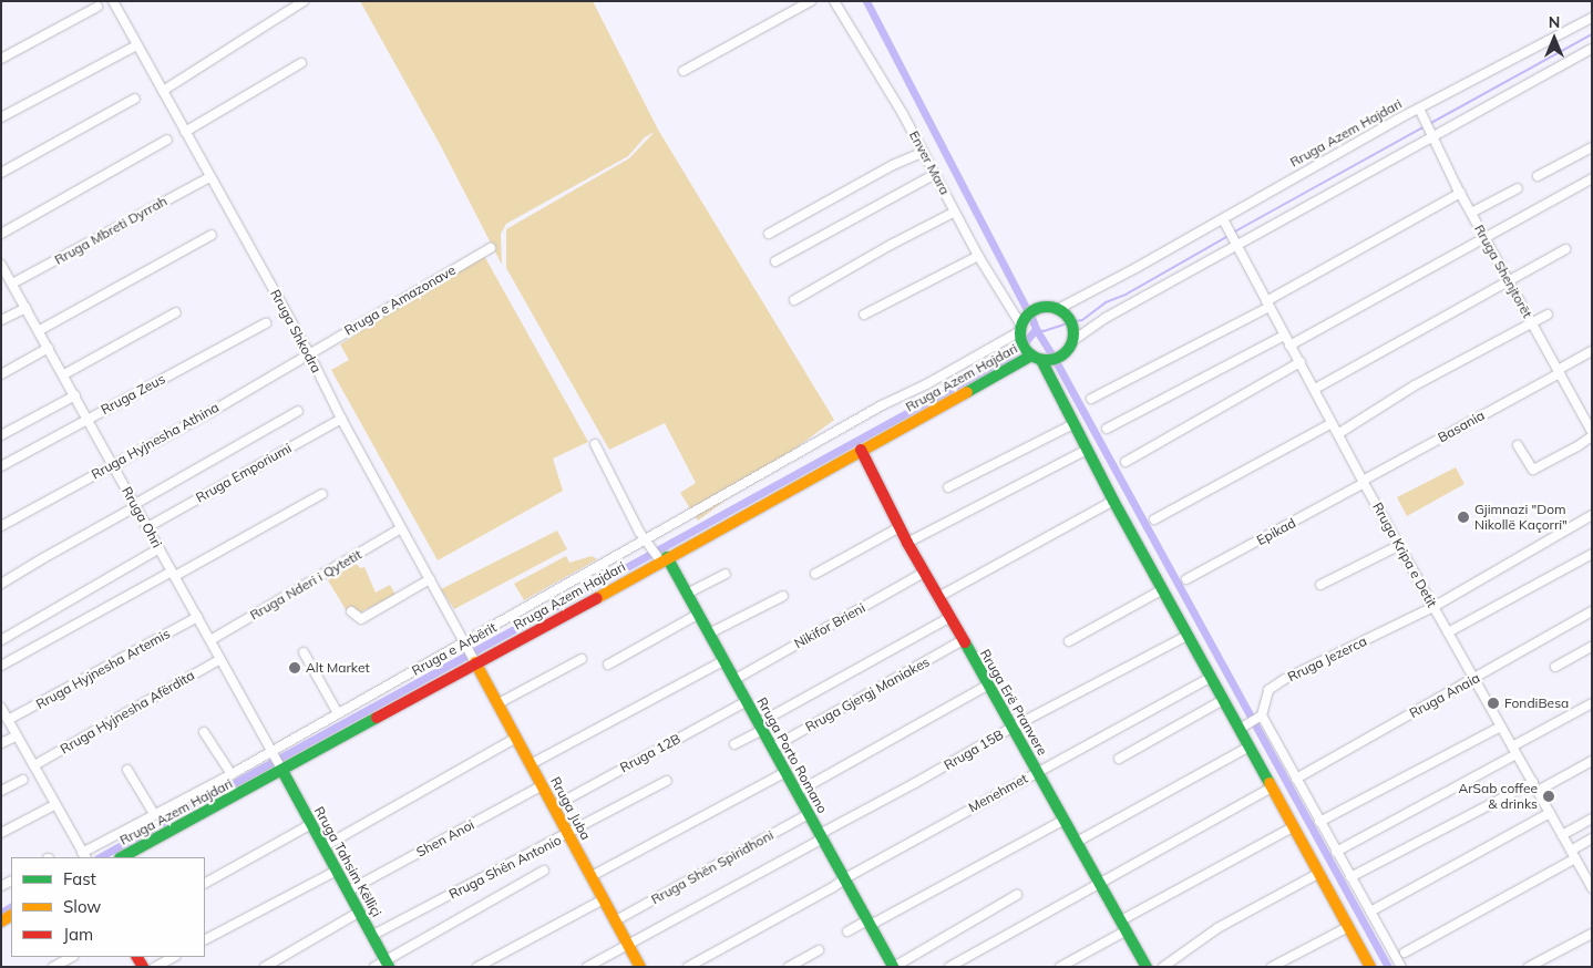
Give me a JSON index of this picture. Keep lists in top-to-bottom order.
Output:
{
  "streets": {
    "street": [
      "Rruga Azem Hajdari",
      "Enver Mara",
      "Rruga Mbreti Dyrrah",
      "Rruga Shenjtorët",
      "Rruga e Amazonave",
      "Rruga Shkodra",
      "Rruga Zeus",
      "Basania",
      "Rruga Hyjnesha Athina",
      "Rruga Emporiumi",
      "Rruga Ohri",
      "Epikad",
      "Rruga Kripa e Detit",
      "Rruga Nderi i Qytetit",
      "Nikifor Brieni",
      "Rruga e Arbërit",
      "Rruga Jezerca",
      "Rruga Hyjnesha Artemis",
      "Rruga Gjergj Maniakes",
      "Rruga Anaia",
      "Rruga Erë Pranvere",
      "Rruga Hyjnesha Afërdita",
      "Rruga 15B",
      "Rruga 12B",
      "Rruga Porto Romano",
      "Menehmet",
      "Rruga Juba",
      "Shen Anoi",
      "Rruga Tahsim Këlliçi",
      "Rruga Shën Antonio",
      "Rruga Shën Spiridhoni"
    ]
  },
  "crossings": [
    ["Rruga Azem Hajdari", "Enver Mara"],
    ["Rruga Azem Hajdari", "Rruga Shenjtorët"],
    ["Rruga Azem Hajdari", "Rruga Shkodra"],
    ["Rruga Azem Hajdari", "Rruga Ohri"],
    ["Rruga Azem Hajdari", "Rruga Kripa e Detit"],
    ["Rruga Azem Hajdari", "Rruga e Arbërit"],
    ["Rruga Azem Hajdari", "Rruga Erë Pranvere"],
    ["Rruga Azem Hajdari", "Rruga Porto Romano"],
    ["Rruga Azem Hajdari", "Rruga Juba"],
    ["Rruga Azem Hajdari", "Rruga Tahsim Këlliçi"],
    ["Enver Mara", "Rruga e Arbërit"],
    ["Rruga Mbreti Dyrrah", "Rruga Shkodra"],
    ["Rruga Mbreti Dyrrah", "Rruga Ohri"],
    ["Rruga Shenjtorët", "Basania"],
    ["Rruga e Amazonave", "Rruga Shkodra"],
    ["Rruga e Amazonave", "Rruga Hyjnesha Athina"],
    ["Rruga Shkodra", "Rruga Hyjnesha Athina"],
    ["Rruga Shkodra", "Rruga Emporiumi"],
    ["Rruga Shkodra", "Rruga Nderi i Qytetit"],
    ["Rruga Shkodra", "Rruga e Arbërit"],
    ["Rruga Shkodra", "Rruga Juba"],
    ["Rruga Zeus", "Rruga Ohri"],
    ["Basania", "Epikad"],
    ["Basania", "Rruga Kripa e Detit"],
    ["Rruga Hyjnesha Athina", "Rruga Ohri"],
    ["Rruga Emporiumi", "Rruga Ohri"],
    ["Rruga Ohri", "Rruga Nderi i Qytetit"],
    ["Rruga Ohri", "Rruga e Arbërit"],
    ["Rruga Ohri", "Rruga Hyjnesha Artemis"],
    ["Rruga Ohri", "Rruga Hyjnesha Afërdita"],
    ["Rruga Ohri", "Rruga Tahsim Këlliçi"],
    ["Epikad", "Rruga Kripa e Detit"],
    ["Rruga Kripa e Detit", "Rruga Jezerca"],
    ["Rruga Kripa e Detit", "Rruga Anaia"],
    ["Nikifor Brieni", "Rruga Erë Pranvere"],
    ["Nikifor Brieni", "Rruga Porto Romano"],
    ["Rruga e Arbërit", "Rruga Juba"],
    ["Rruga Gjergj Maniakes", "Rruga Erë Pranvere"],
    ["Rruga Gjergj Maniakes", "Rruga Porto Romano"],
    ["Rruga Erë Pranvere", "Rruga 15B"],
    ["Rruga Erë Pranvere", "Menehmet"],
    ["Rruga 15B", "Rruga Porto Romano"],
    ["Rruga 15B", "Rruga Juba"],
    ["Rruga 12B", "Rruga Porto Romano"],
    ["Rruga 12B", "Rruga Juba"],
    ["Rruga Porto Romano", "Menehmet"],
    ["Rruga Porto Romano", "Rruga Shën Spiridhoni"],
    ["Rruga Juba", "Shen Anoi"],
    ["Rruga Juba", "Rruga Shën Antonio"],
    ["Rruga Juba", "Rruga Shën Spiridhoni"],
    ["Shen Anoi", "Rruga Tahsim Këlliçi"],
    ["Rruga Tahsim Këlliçi", "Rruga Shën Antonio"]
  ],
  "places": [
    "Gjimnazi \"Dom Nikollë Kaçorri\"",
    "Alt Market",
    "FondiBesa",
    "ArSab coffee & drinks"
  ],
  "legend": ["Fast", "Slow", "Jam"],
  "north": "top"
}
